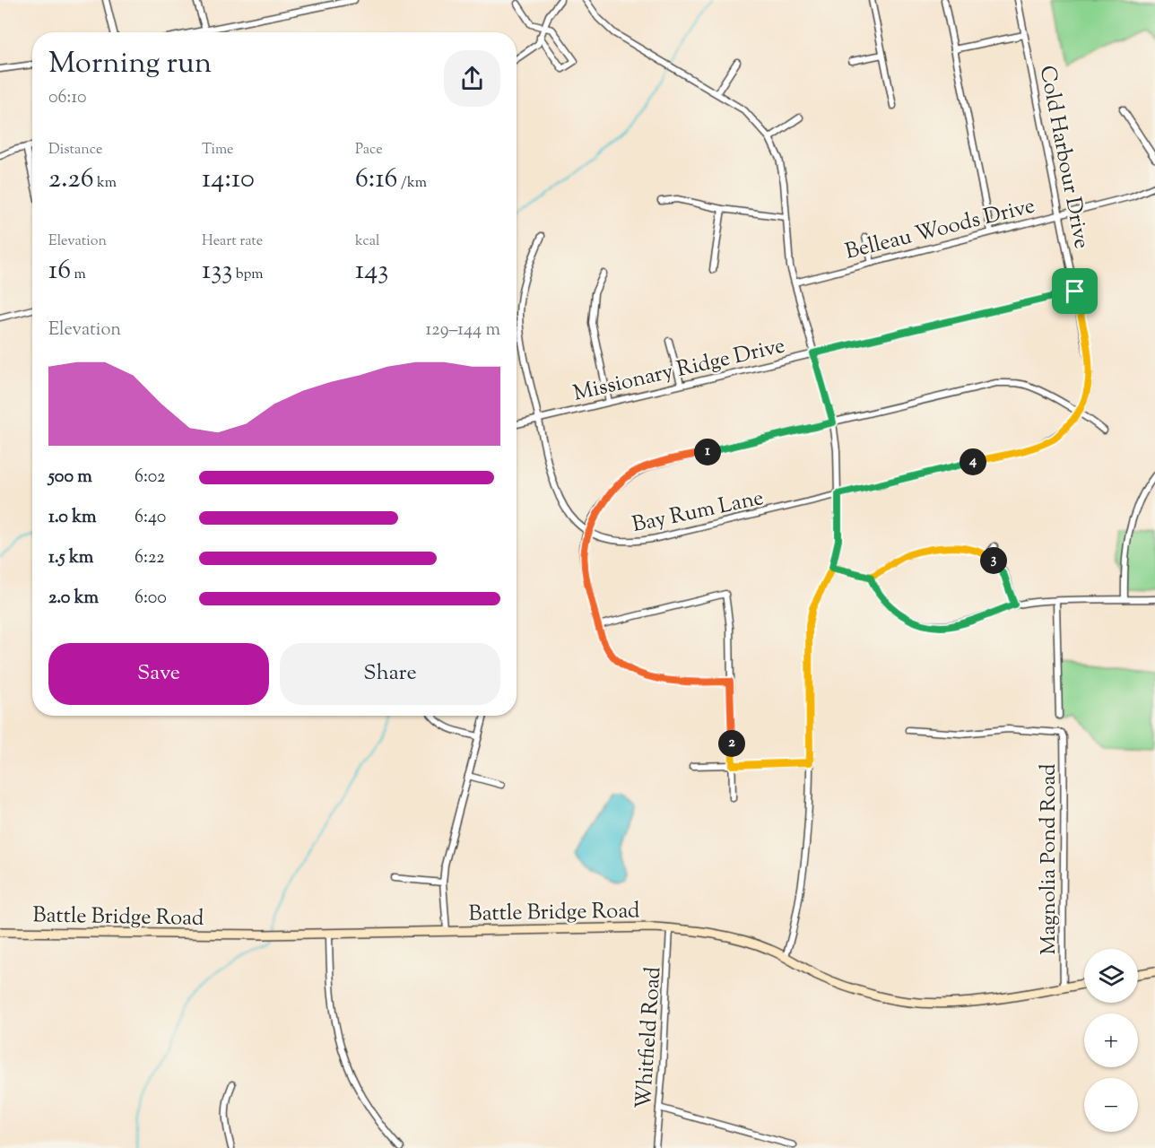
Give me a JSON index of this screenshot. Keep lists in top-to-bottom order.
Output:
{
  "streets": {
    "street": [
      "Cold Harbour Drive",
      "Belleau Woods Drive",
      "Missionary Ridge Drive",
      "Bay Rum Lane",
      "Magnolia Pond Road",
      "Battle Bridge Road",
      "Whitfield Road"
    ]
  },
  "crossings": [
    ["Cold Harbour Drive", "Belleau Woods Drive"],
    ["Cold Harbour Drive", "Missionary Ridge Drive"],
    ["Cold Harbour Drive", "Bay Rum Lane"],
    ["Missionary Ridge Drive", "Bay Rum Lane"],
    ["Magnolia Pond Road", "Battle Bridge Road"],
    ["Battle Bridge Road", "Whitfield Road"]
  ],
  "page": {
    "heading": ["Morning run", "06:10"],
    "stats": [
      ["Distance", "2.26 km"],
      ["Time", "14:10"],
      ["Pace", "6:16 /km"],
      ["Elevation", "16 m"],
      ["Heart rate", "133 bpm"],
      ["kcal", "143"]
    ],
    "chart": ["Elevation", "129–144 m"],
    "pins": [
      "1",
      "4",
      "3",
      "2"
    ],
    "list": [
      {
        "name": "500 m",
        "note": "6:02"
      },
      {
        "name": "1.0 km",
        "note": "6:40"
      },
      {
        "name": "1.5 km",
        "note": "6:22"
      },
      {
        "name": "2.0 km",
        "note": "6:00"
      }
    ],
    "buttons": ["Save", "Share"],
    "map_buttons": ["+", "−"]
  }
}
